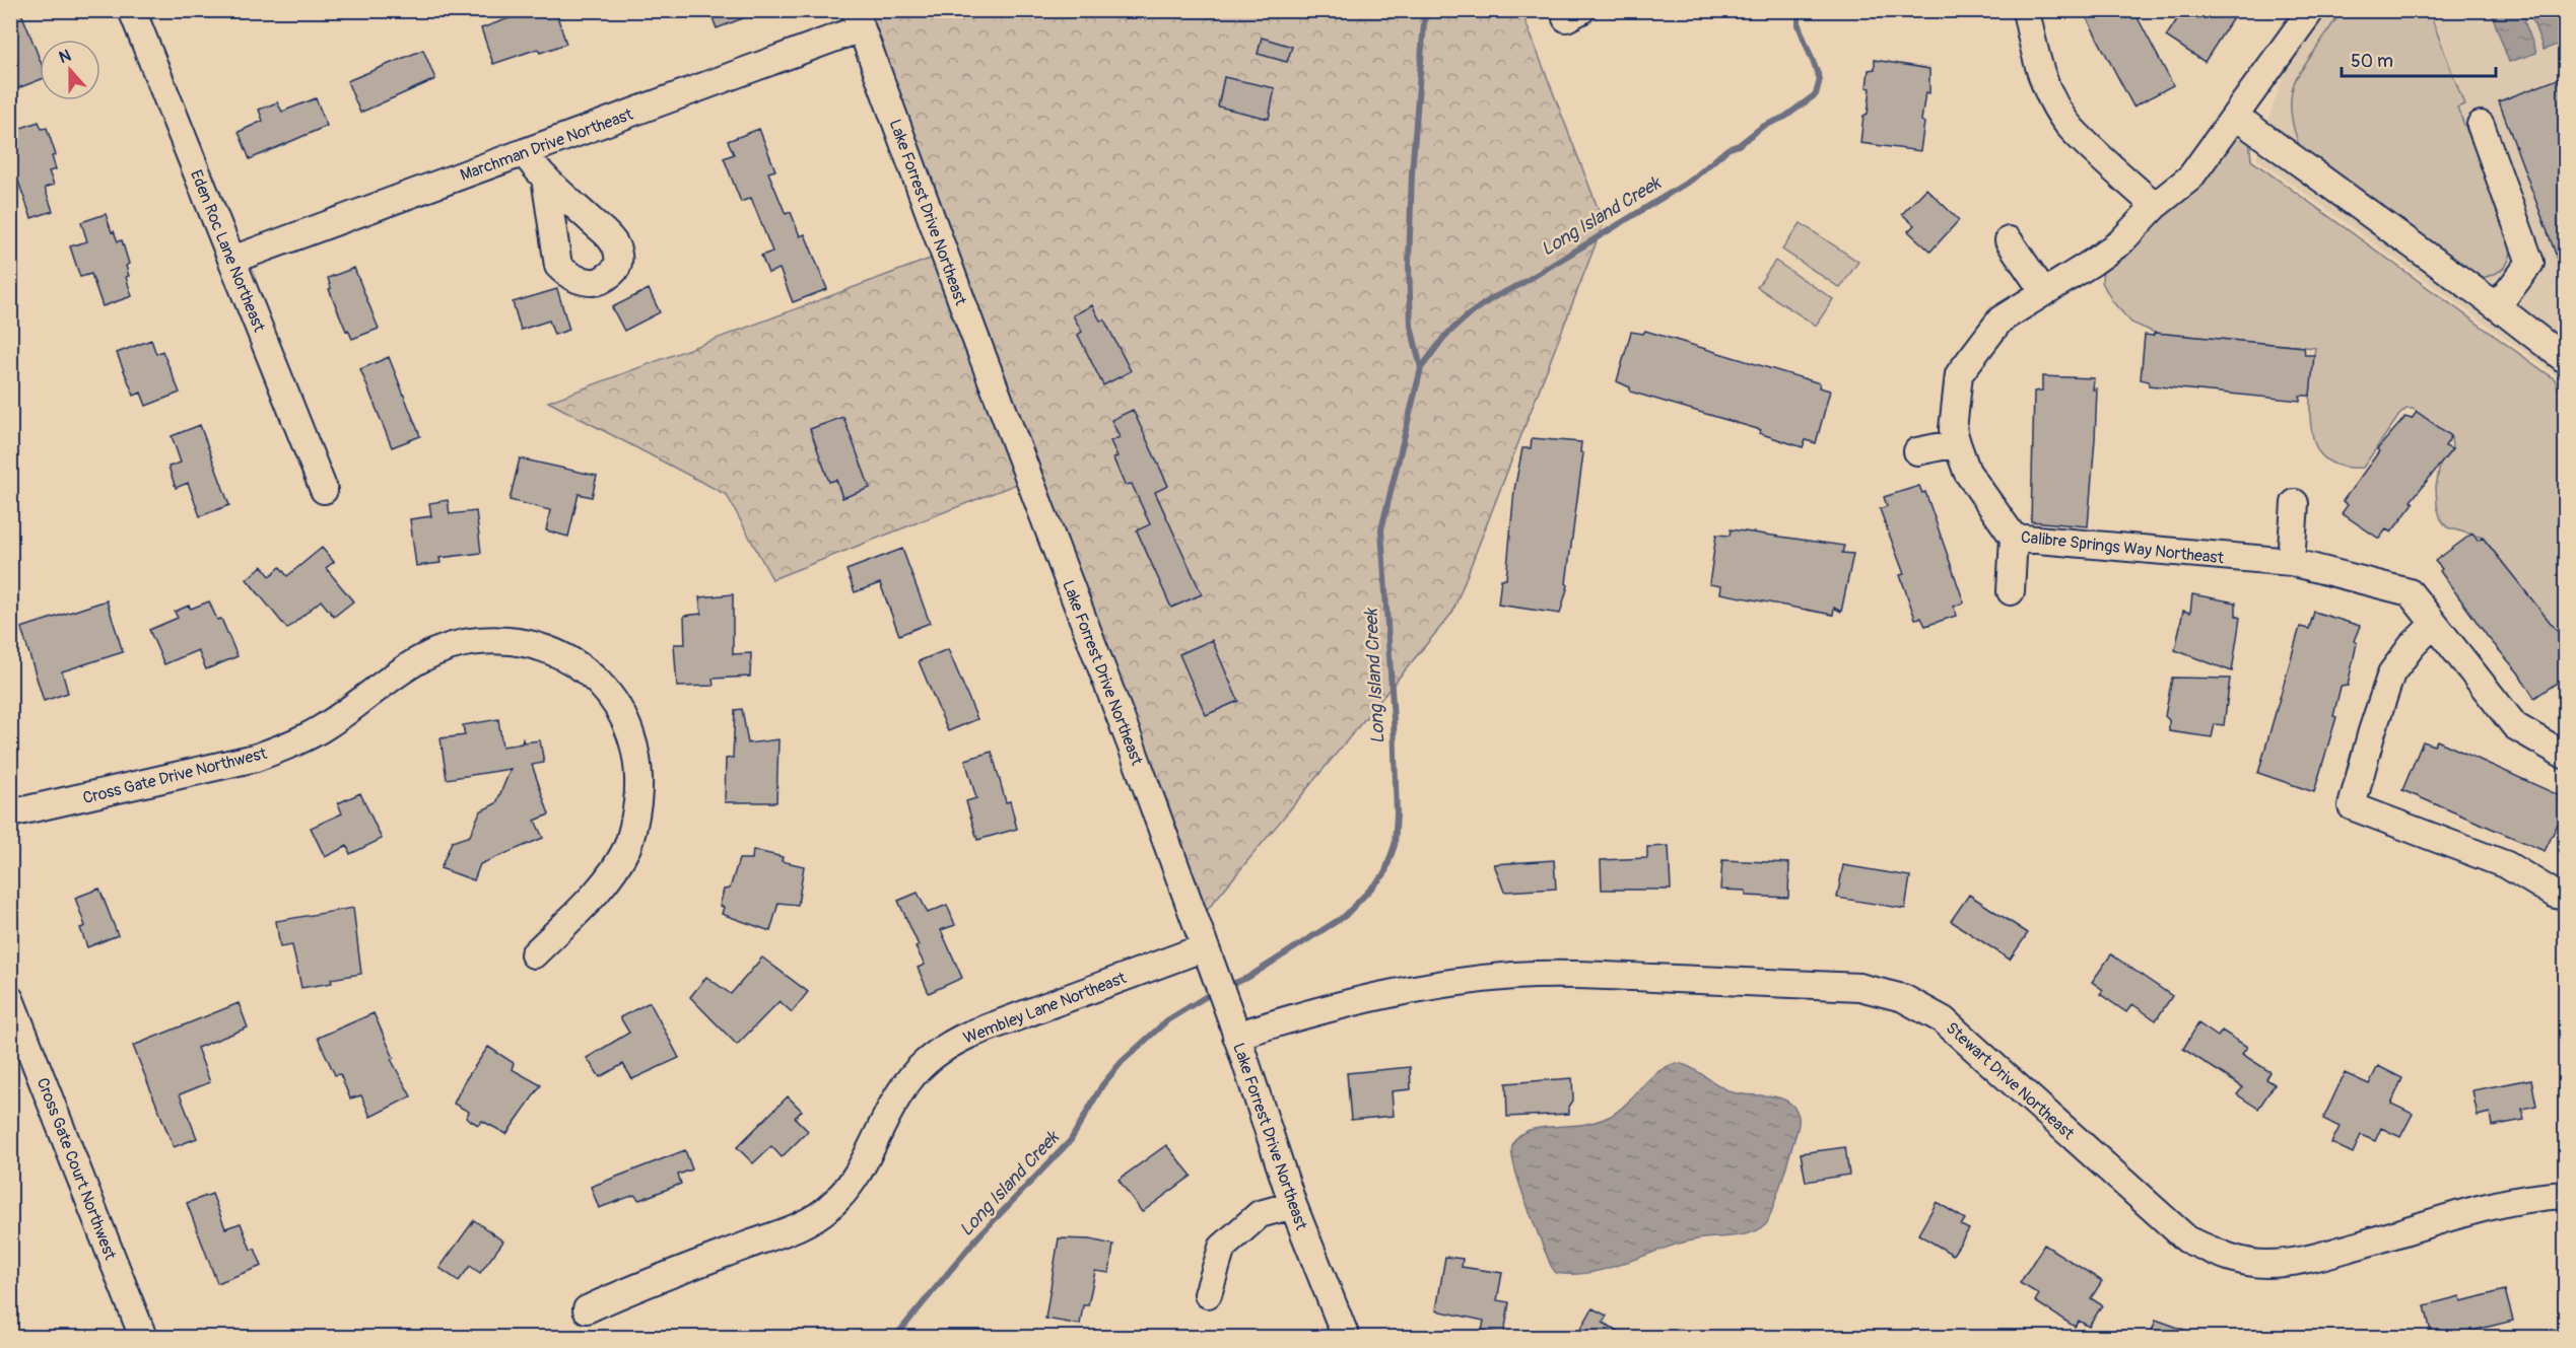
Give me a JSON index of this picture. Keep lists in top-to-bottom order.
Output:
{
  "streets": {
    "street": [
      "Marchman Drive Northeast",
      "Lake Forrest Drive Northeast",
      "Eden Roc Lane Northeast",
      "Calibre Springs Way Northeast",
      "Cross Gate Drive Northwest",
      "Wembley Lane Northeast",
      "Stewart Drive Northeast",
      "Cross Gate Court Northwest"
    ]
  },
  "crossings": [
    ["Marchman Drive Northeast", "Lake Forrest Drive Northeast"],
    ["Marchman Drive Northeast", "Eden Roc Lane Northeast"],
    ["Lake Forrest Drive Northeast", "Wembley Lane Northeast"],
    ["Lake Forrest Drive Northeast", "Stewart Drive Northeast"]
  ],
  "water": ["Long Island Creek"],
  "scale_bar": "50 m",
  "north": "top"
}
